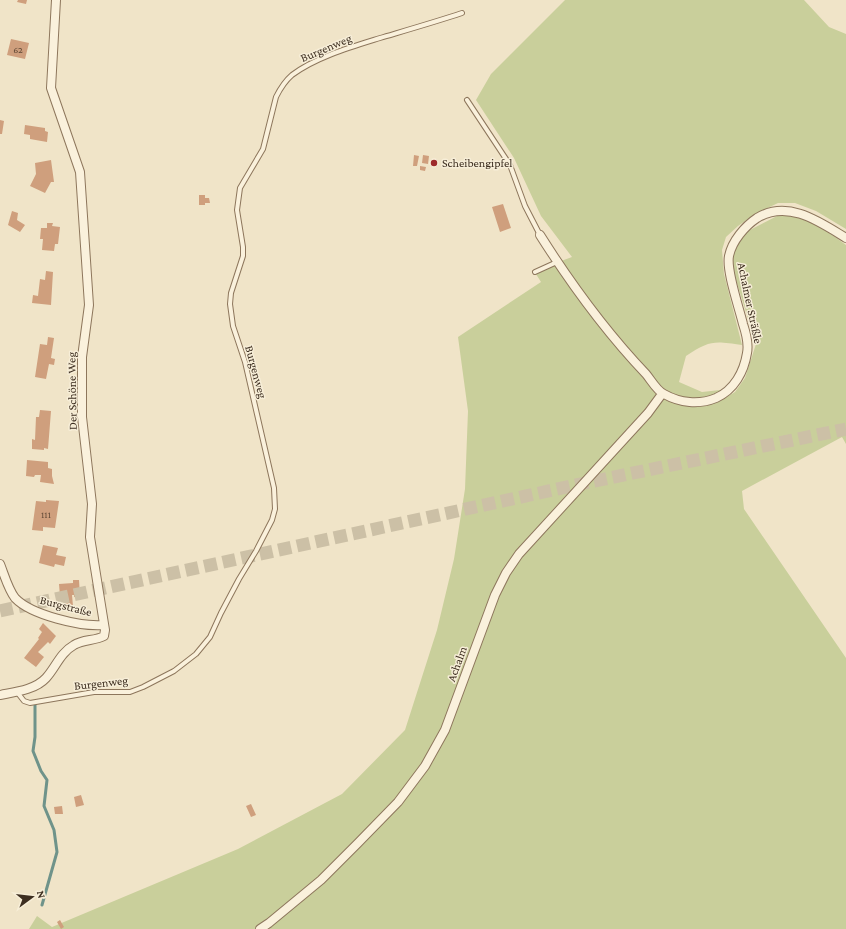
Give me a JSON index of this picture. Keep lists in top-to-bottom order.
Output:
{
  "streets": {
    "street": [
      "Achalmer Sträßle",
      "Der Schöne Weg",
      "Burgstraße",
      "Achalm"
    ],
    "lane": ["Burgenweg"]
  },
  "crossings": [
    ["Achalmer Sträßle", "Achalm"],
    ["Der Schöne Weg", "Burgstraße"]
  ],
  "places": ["Scheibengipfel"],
  "house_numbers": ["62", "111"],
  "north": "right"
}
